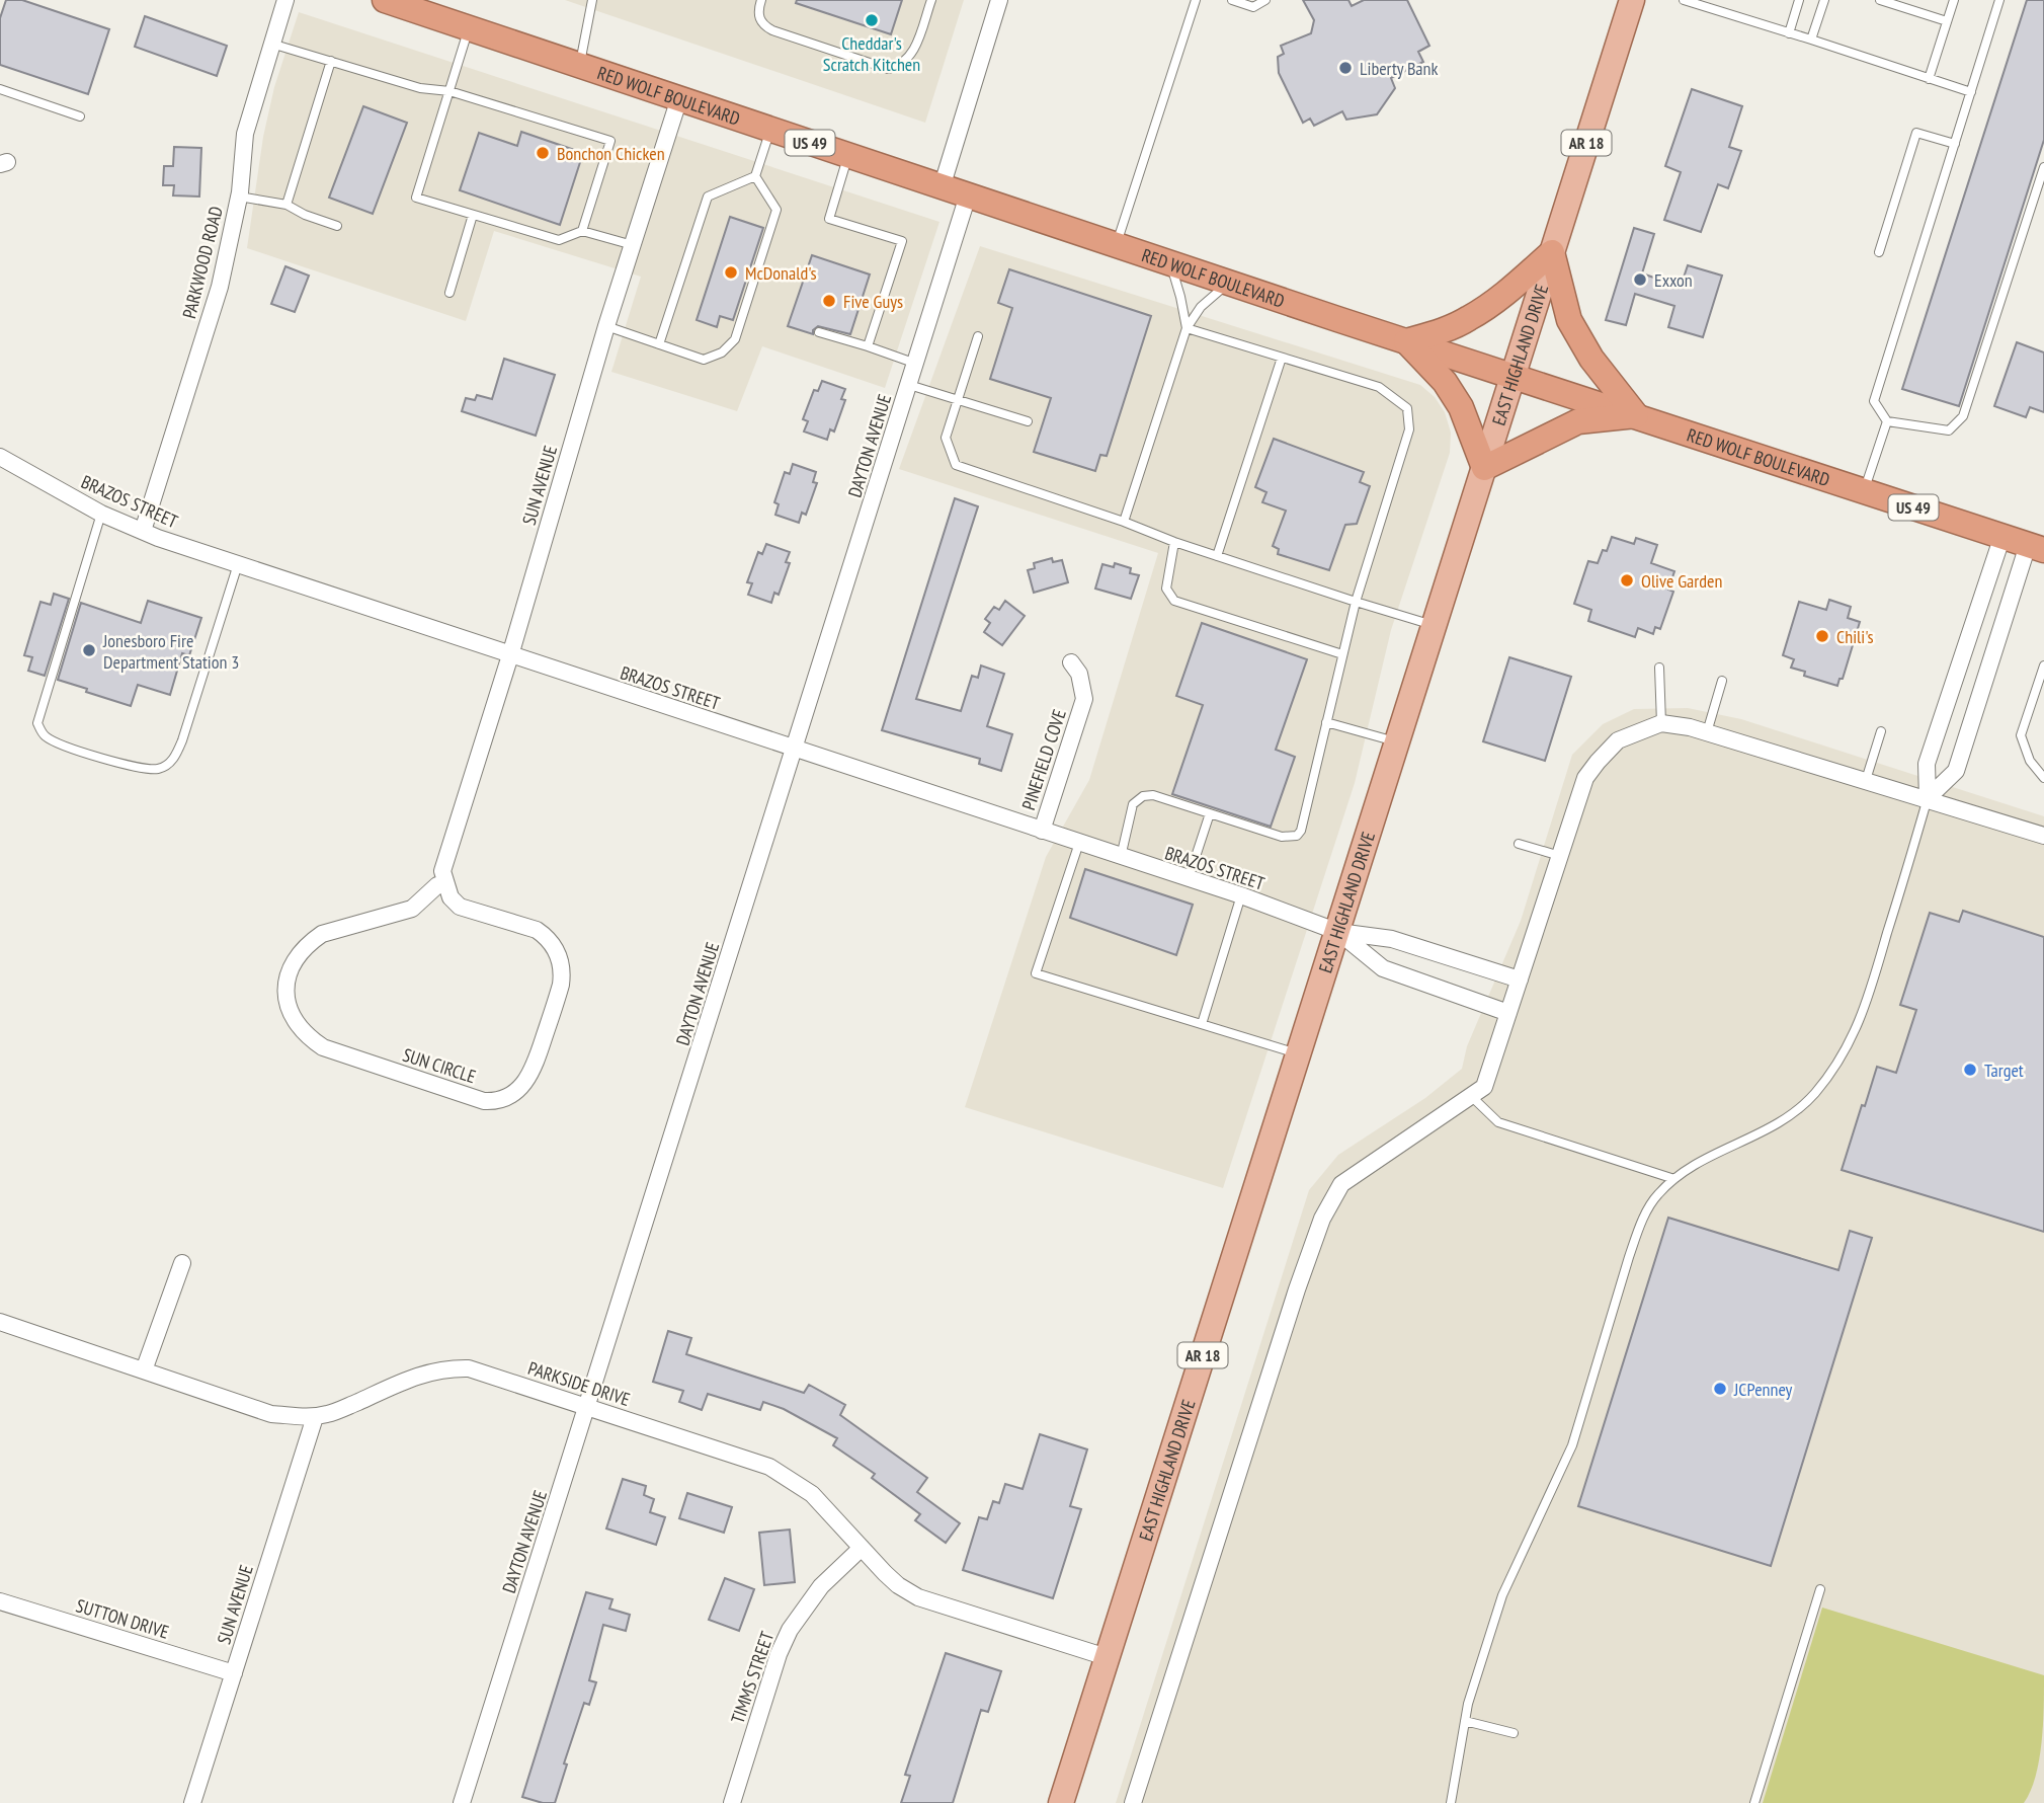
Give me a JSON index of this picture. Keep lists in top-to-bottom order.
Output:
{
  "streets": {
    "highway": ["RED WOLF BOULEVARD", "US 49"],
    "main road": ["AR 18", "EAST HIGHLAND DRIVE"],
    "street": [
      "PARKWOOD ROAD",
      "DAYTON AVENUE",
      "SUN AVENUE",
      "BRAZOS STREET",
      "PINEFIELD COVE",
      "SUN CIRCLE",
      "PARKSIDE DRIVE",
      "SUTTON DRIVE",
      "TIMMS STREET"
    ]
  },
  "crossings": [
    ["RED WOLF BOULEVARD", "EAST HIGHLAND DRIVE"],
    ["RED WOLF BOULEVARD", "DAYTON AVENUE"],
    ["RED WOLF BOULEVARD", "SUN AVENUE"],
    ["PARKWOOD ROAD", "BRAZOS STREET"],
    ["EAST HIGHLAND DRIVE", "BRAZOS STREET"],
    ["EAST HIGHLAND DRIVE", "PARKSIDE DRIVE"],
    ["DAYTON AVENUE", "BRAZOS STREET"],
    ["DAYTON AVENUE", "PARKSIDE DRIVE"],
    ["SUN AVENUE", "BRAZOS STREET"],
    ["SUN AVENUE", "SUN CIRCLE"],
    ["SUN AVENUE", "PARKSIDE DRIVE"],
    ["SUN AVENUE", "SUTTON DRIVE"],
    ["BRAZOS STREET", "PINEFIELD COVE"],
    ["PARKSIDE DRIVE", "TIMMS STREET"]
  ],
  "places": [
    "Cheddar's Scratch Kitchen",
    "Liberty Bank",
    "Bonchon Chicken",
    "McDonald's",
    "Exxon",
    "Five Guys",
    "Olive Garden",
    "Chili's",
    "Jonesboro Fire Department Station 3",
    "Target",
    "JCPenney"
  ]
}
